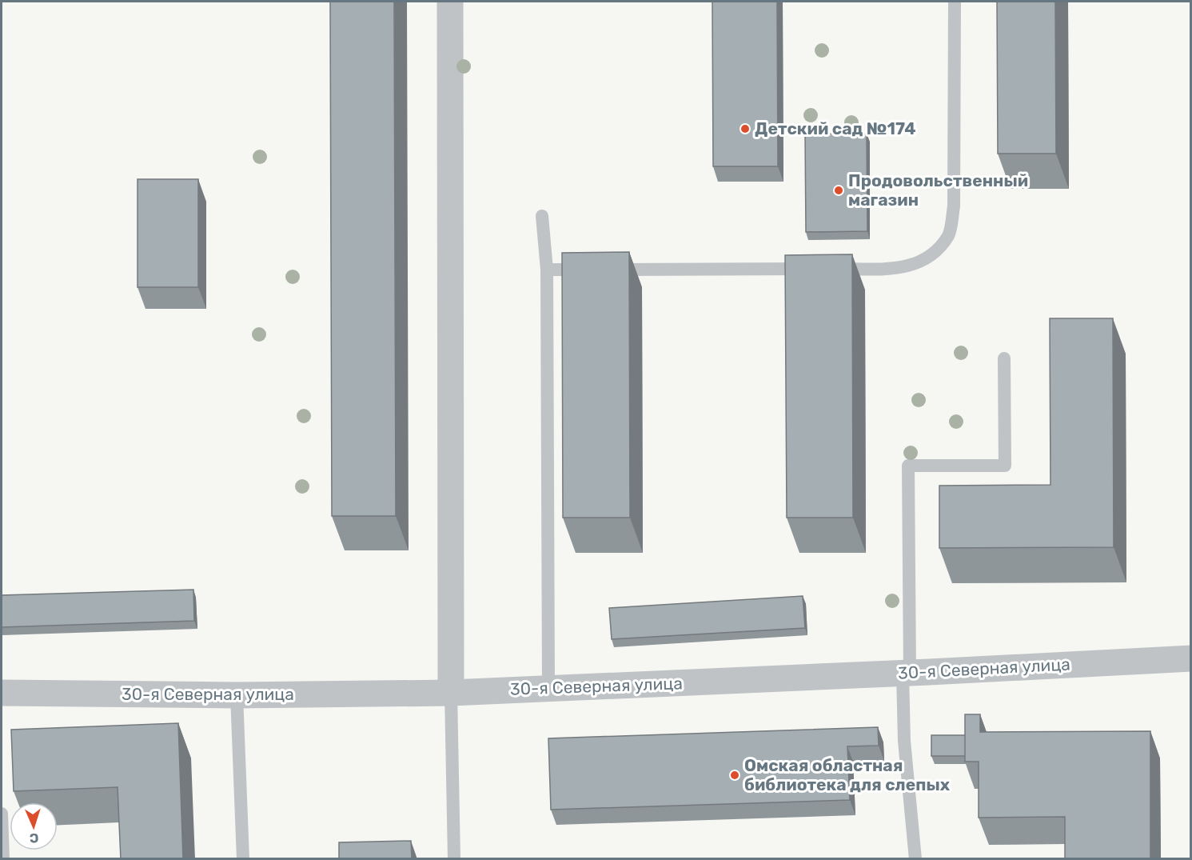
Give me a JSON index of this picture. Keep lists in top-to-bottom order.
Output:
{
  "streets": {
    "street": ["30-я Северная улица"]
  },
  "places": ["Детский сад №174", "Продовольственный магазин", "Омская областная библиотека для слепых"],
  "north": "bottom"
}
